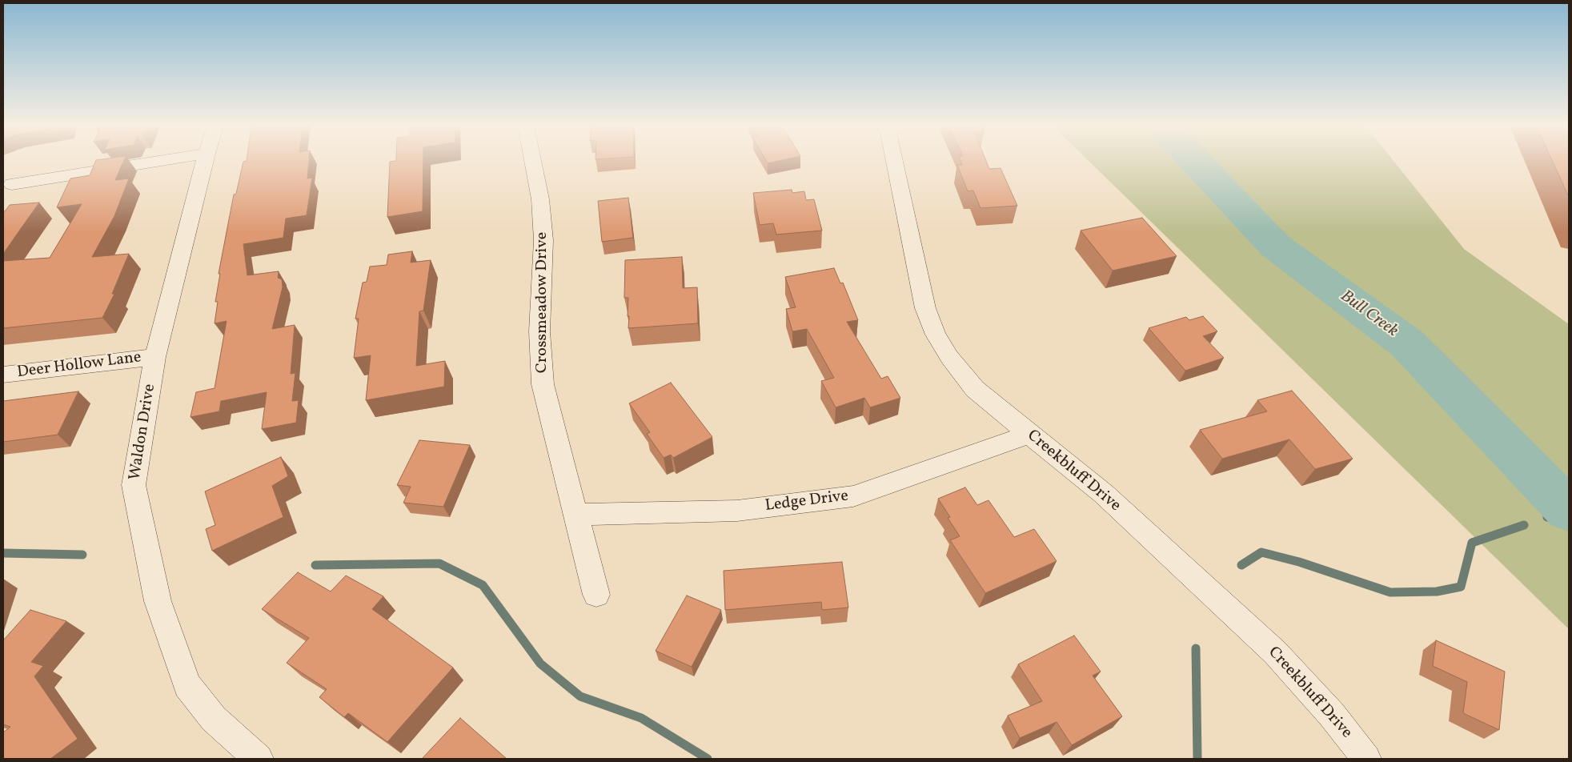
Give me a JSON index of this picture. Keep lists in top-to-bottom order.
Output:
{
  "streets": {
    "street": [
      "Crossmeadow Drive",
      "Deer Hollow Lane",
      "Waldon Drive",
      "Creekbluff Drive",
      "Ledge Drive"
    ]
  },
  "crossings": [
    ["Crossmeadow Drive", "Ledge Drive"],
    ["Deer Hollow Lane", "Waldon Drive"],
    ["Creekbluff Drive", "Ledge Drive"]
  ],
  "water": ["Bull Creek"]
}
